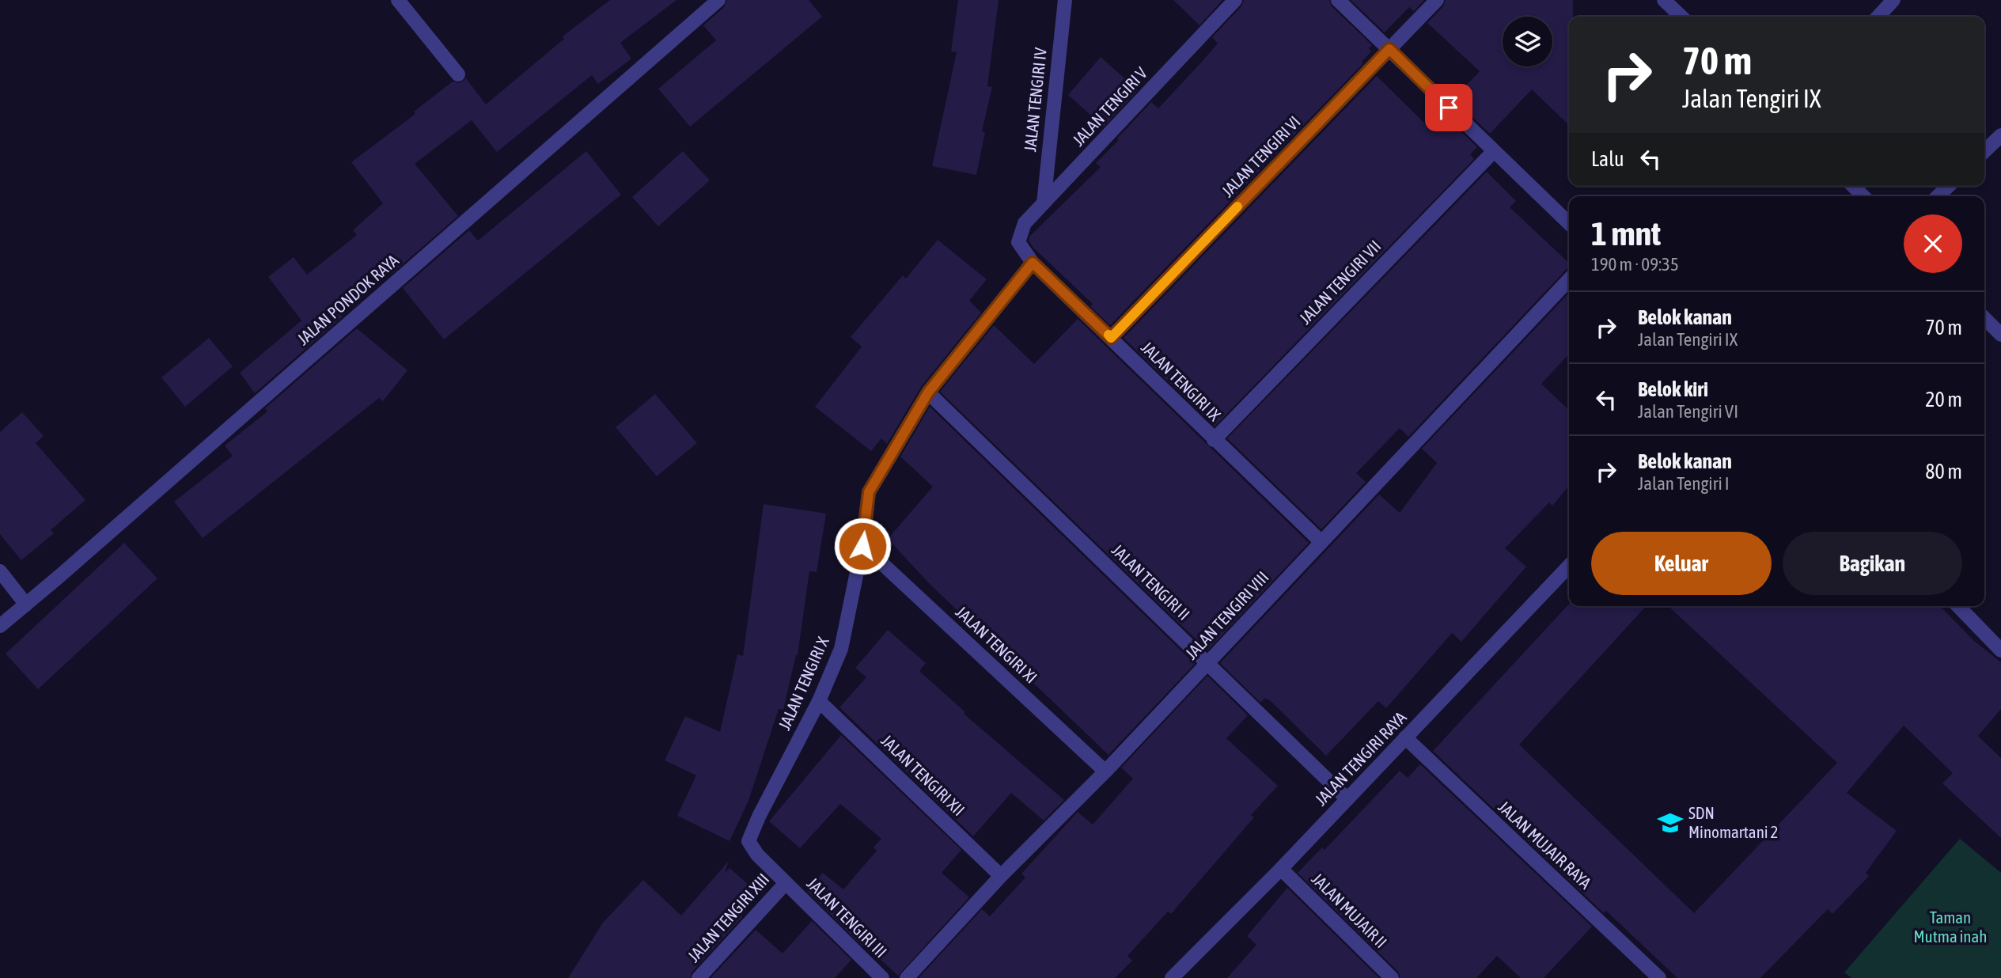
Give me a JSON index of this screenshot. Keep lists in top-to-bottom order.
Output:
{
  "streets": {
    "street": [
      "JALAN TENGIRI IV",
      "JALAN TENGIRI V",
      "JALAN TENGIRI VI",
      "JALAN TENGIRI VII",
      "JALAN PONDOK RAYA",
      "JALAN TENGIRI IX",
      "JALAN TENGIRI II",
      "JALAN TENGIRI VIII",
      "JALAN TENGIRI XI",
      "JALAN TENGIRI X",
      "JALAN TENGIRI RAYA",
      "JALAN TENGIRI XII",
      "JALAN MUJAIR RAYA",
      "JALAN MUJAIR II",
      "JALAN TENGIRI XIII",
      "JALAN TENGIRI III"
    ]
  },
  "crossings": [
    ["JALAN TENGIRI IV", "JALAN TENGIRI V"],
    ["JALAN TENGIRI V", "JALAN TENGIRI IX"],
    ["JALAN TENGIRI VI", "JALAN TENGIRI IX"],
    ["JALAN TENGIRI VII", "JALAN TENGIRI IX"],
    ["JALAN TENGIRI IX", "JALAN TENGIRI VIII"],
    ["JALAN TENGIRI IX", "JALAN TENGIRI X"],
    ["JALAN TENGIRI II", "JALAN TENGIRI VIII"],
    ["JALAN TENGIRI II", "JALAN TENGIRI X"],
    ["JALAN TENGIRI II", "JALAN TENGIRI RAYA"],
    ["JALAN TENGIRI VIII", "JALAN TENGIRI XI"],
    ["JALAN TENGIRI VIII", "JALAN TENGIRI XII"],
    ["JALAN TENGIRI XI", "JALAN TENGIRI X"],
    ["JALAN TENGIRI X", "JALAN TENGIRI XII"],
    ["JALAN TENGIRI X", "JALAN TENGIRI XIII"],
    ["JALAN TENGIRI X", "JALAN TENGIRI III"],
    ["JALAN TENGIRI RAYA", "JALAN MUJAIR RAYA"],
    ["JALAN TENGIRI RAYA", "JALAN MUJAIR II"],
    ["JALAN TENGIRI XIII", "JALAN TENGIRI III"]
  ],
  "parks": ["Taman Mutma inah"],
  "places": {
    "school or university": ["SDN Minomartani 2"]
  },
  "page": {
    "turn": ["70 m", "Jalan Tengiri IX"],
    "then": "Lalu",
    "heading": ["1 mnt", "190 m · 09:35"],
    "list": [
      {
        "name": "Belok kanan",
        "note": "Jalan Tengiri IX",
        "value": "70 m"
      },
      {
        "name": "Belok kiri",
        "note": "Jalan Tengiri VI",
        "value": "20 m"
      },
      {
        "name": "Belok kanan",
        "note": "Jalan Tengiri I",
        "value": "80 m"
      }
    ],
    "buttons": ["Keluar", "Bagikan"]
  }
}
